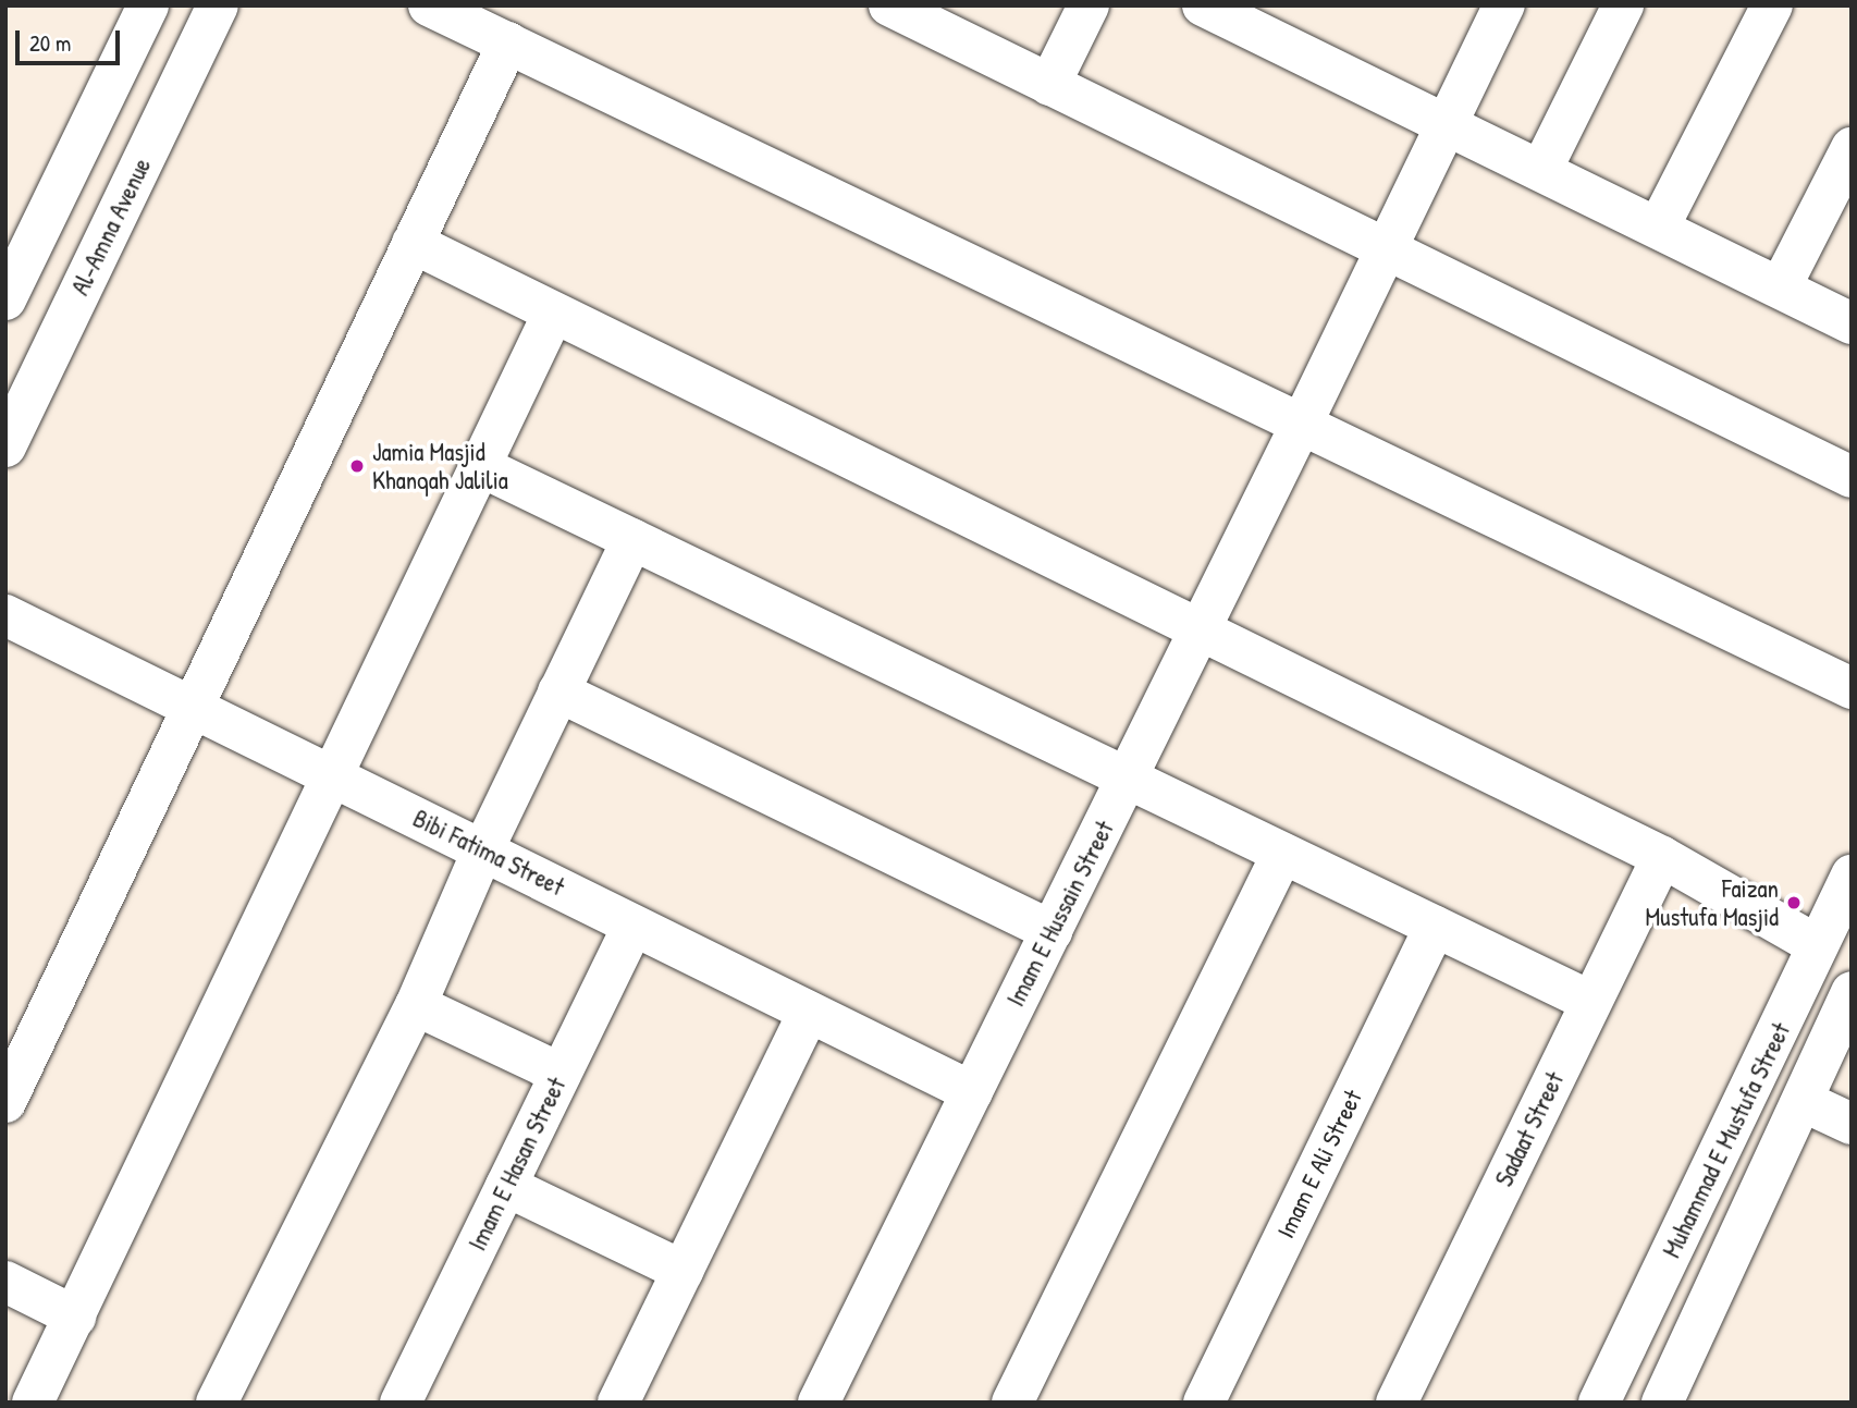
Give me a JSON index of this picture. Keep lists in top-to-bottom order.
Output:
{
  "streets": {
    "street": [
      "Al-Amna Avenue",
      "Bibi Fatima Street",
      "Imam E Hussain Street",
      "Sadaat Street",
      "Muhammad E Mustufa Street",
      "Imam E Hasan Street",
      "Imam E Ali Street"
    ]
  },
  "crossings": [
    ["Bibi Fatima Street", "Imam E Hussain Street"],
    ["Bibi Fatima Street", "Imam E Hasan Street"]
  ],
  "places": ["Jamia Masjid Khanqah Jalilia", "Faizan Mustufa Masjid"],
  "scale_bar": "20 m"
}
